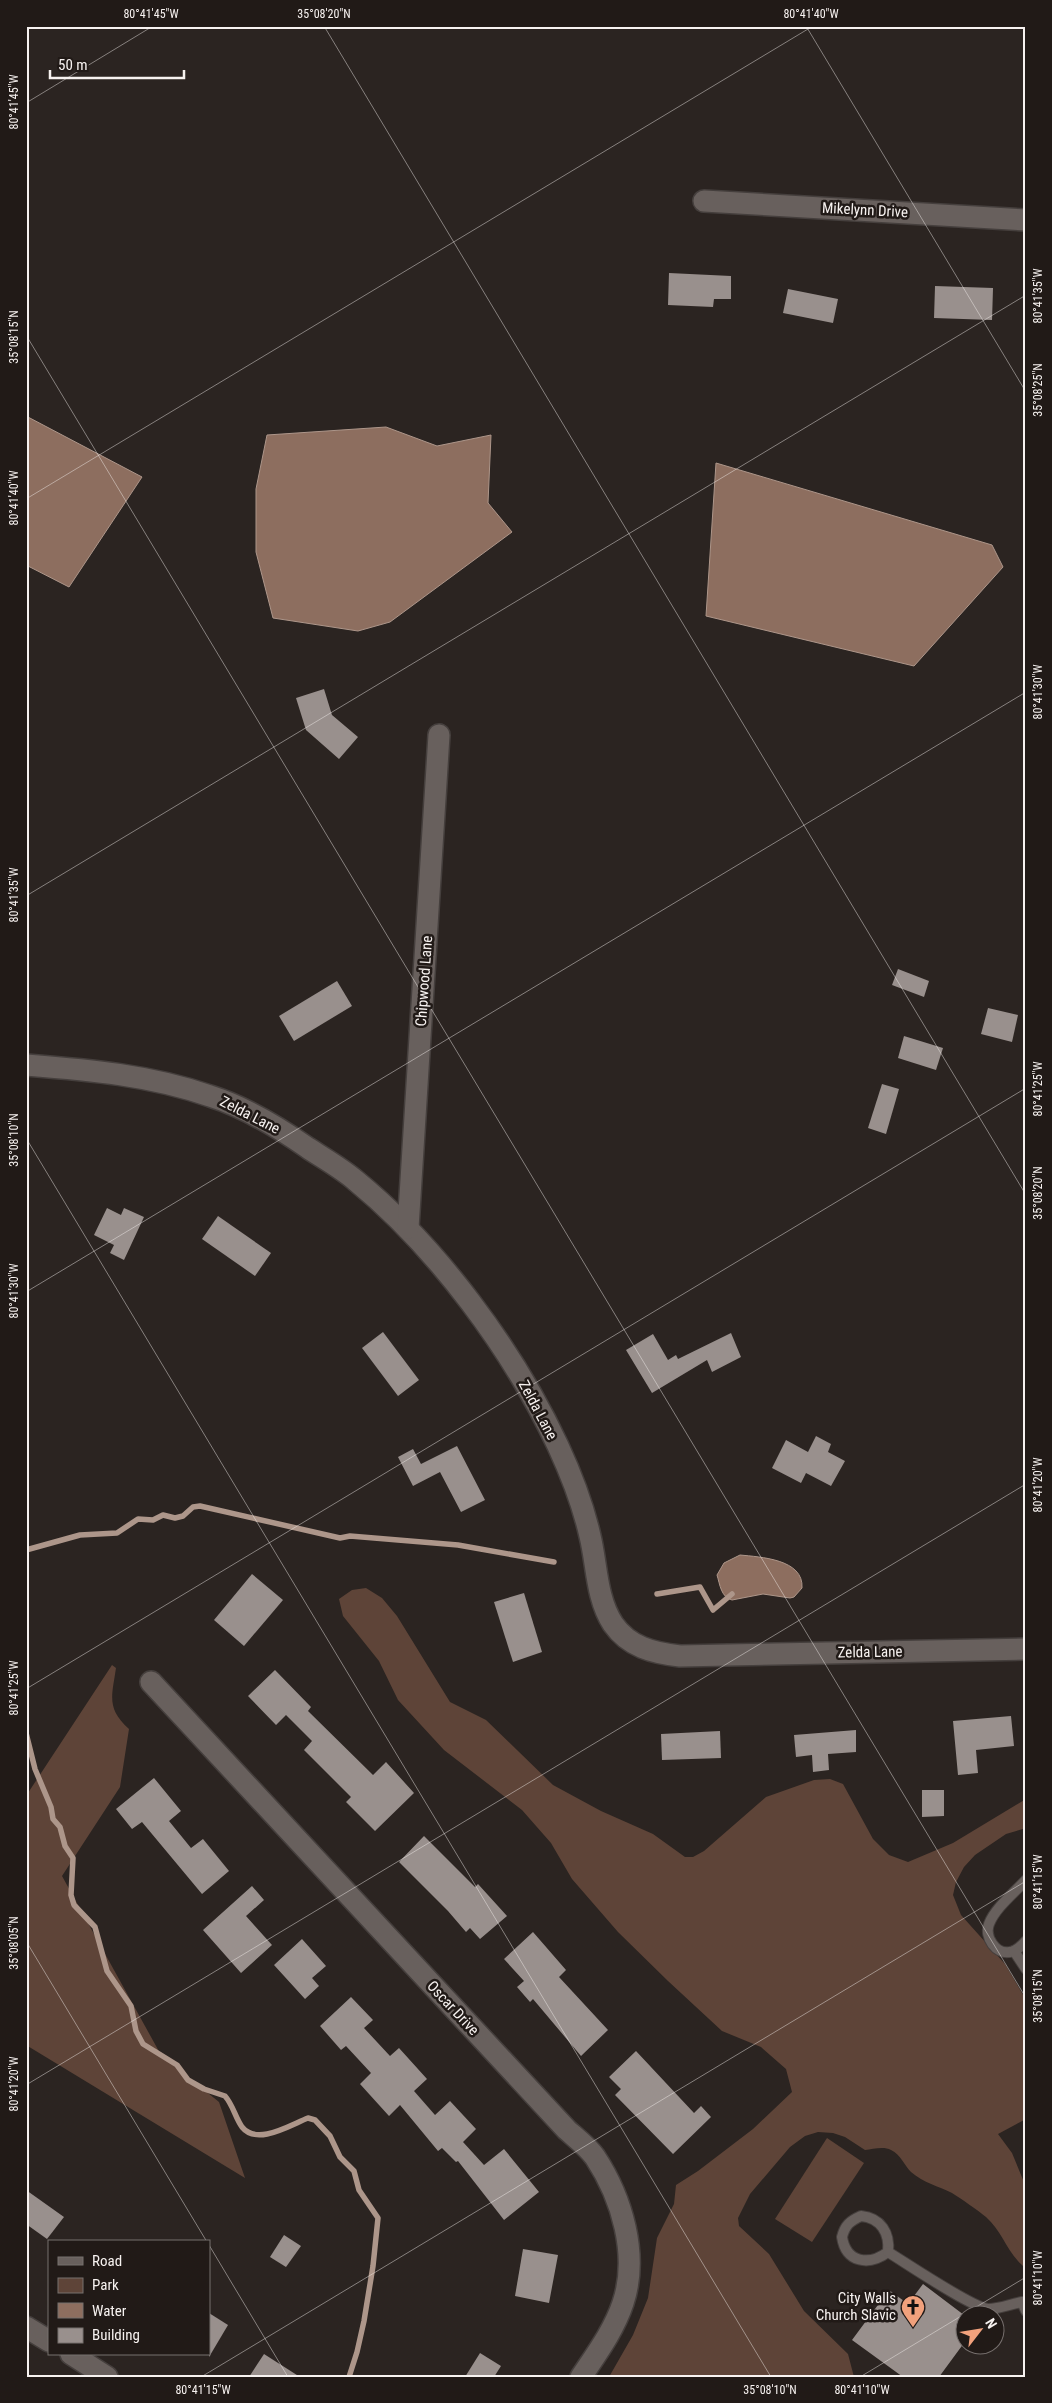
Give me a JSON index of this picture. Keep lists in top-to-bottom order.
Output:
{
  "streets": {
    "street": [
      "Mikelynn Drive",
      "Chipwood Lane",
      "Zelda Lane",
      "Oscar Drive"
    ]
  },
  "crossings": [
    ["Chipwood Lane", "Zelda Lane"]
  ],
  "places": {
    "church": ["City Walls Church Slavic"]
  },
  "legend": [
    "Road",
    "Park",
    "Water",
    "Building"
  ],
  "scale_bar": "50 m",
  "north": "top right",
  "coordinates": [
    "80°41'45\"W",
    "35°08'20\"N",
    "80°41'40\"W",
    "80°41'35\"W",
    "35°08'15\"N",
    "35°08'25\"N",
    "80°41'30\"W",
    "80°41'25\"W",
    "35°08'10\"N",
    "80°41'20\"W",
    "80°41'15\"W",
    "35°08'05\"N",
    "80°41'10\"W"
  ]
}
